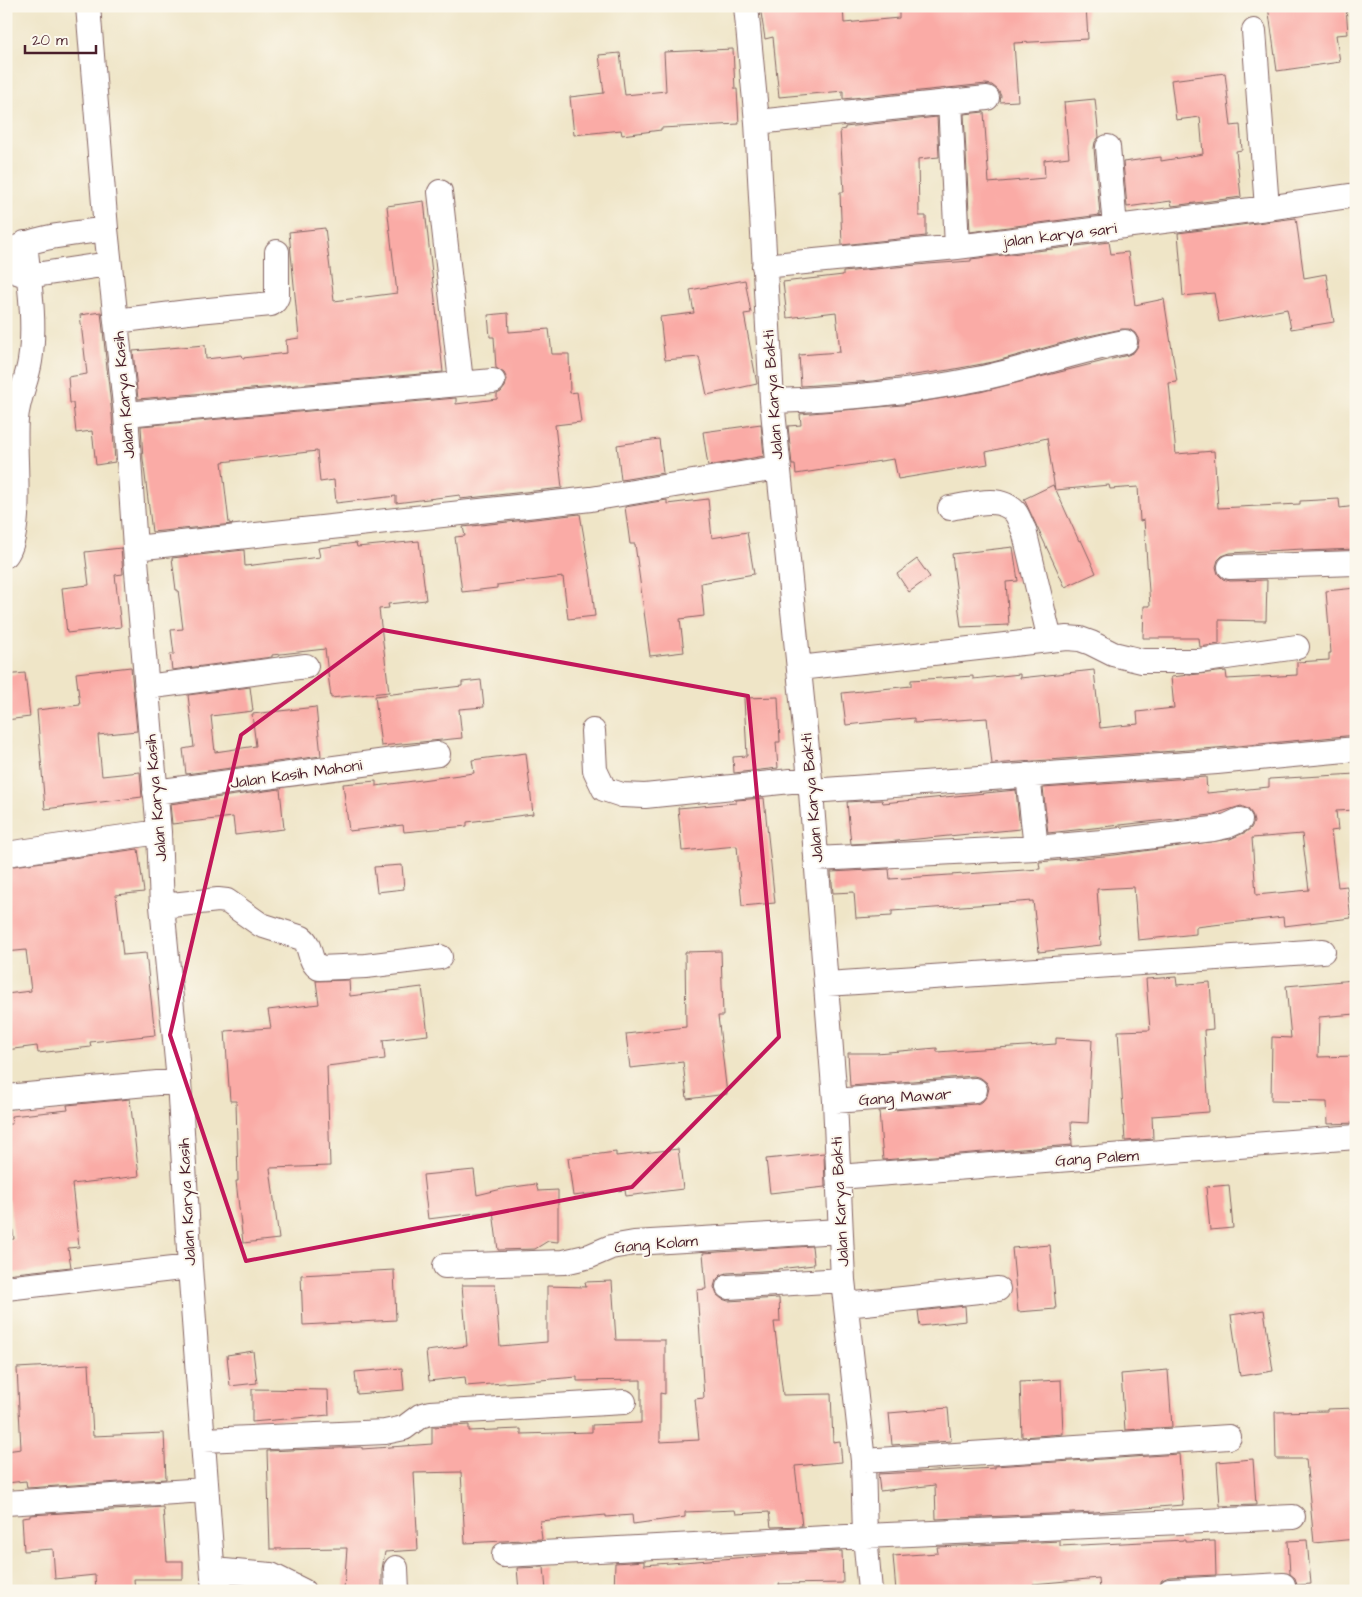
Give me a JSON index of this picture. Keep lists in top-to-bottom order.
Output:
{
  "streets": {
    "street": [
      "jalan karya sari",
      "Jalan Karya Kasih",
      "Jalan Karya Bakti",
      "Jalan Kasih Mahoni",
      "Gang Mawar",
      "Gang Palem",
      "Gang Kolam"
    ]
  },
  "crossings": [
    ["jalan karya sari", "Jalan Karya Bakti"],
    ["Jalan Karya Kasih", "Jalan Kasih Mahoni"],
    ["Jalan Karya Bakti", "Gang Mawar"],
    ["Jalan Karya Bakti", "Gang Palem"],
    ["Jalan Karya Bakti", "Gang Kolam"]
  ],
  "scale_bar": "20 m"
}
